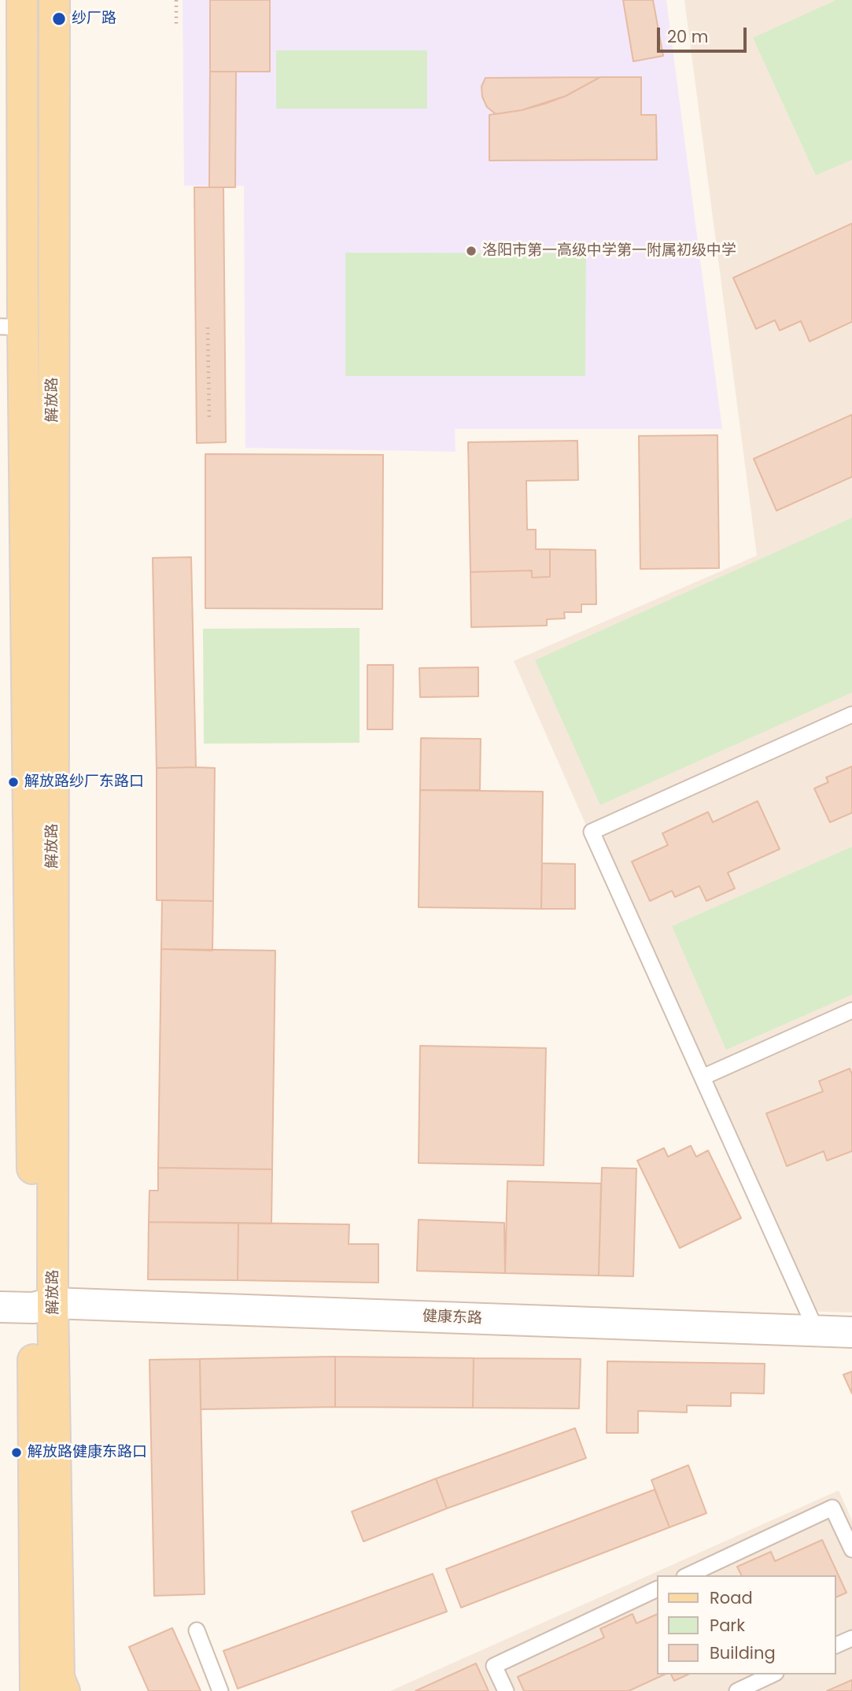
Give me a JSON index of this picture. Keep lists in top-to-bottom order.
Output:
{
  "streets": {
    "main road": ["解放路"],
    "street": ["健康东路"]
  },
  "crossings": [
    ["解放路", "健康东路"]
  ],
  "places": [
    "纱厂路",
    "洛阳市第一高级中学第一附属初级中学",
    "解放路纱厂东路口",
    "解放路健康东路口"
  ],
  "legend": ["Road", "Park", "Building"],
  "scale_bar": "20 m"
}
